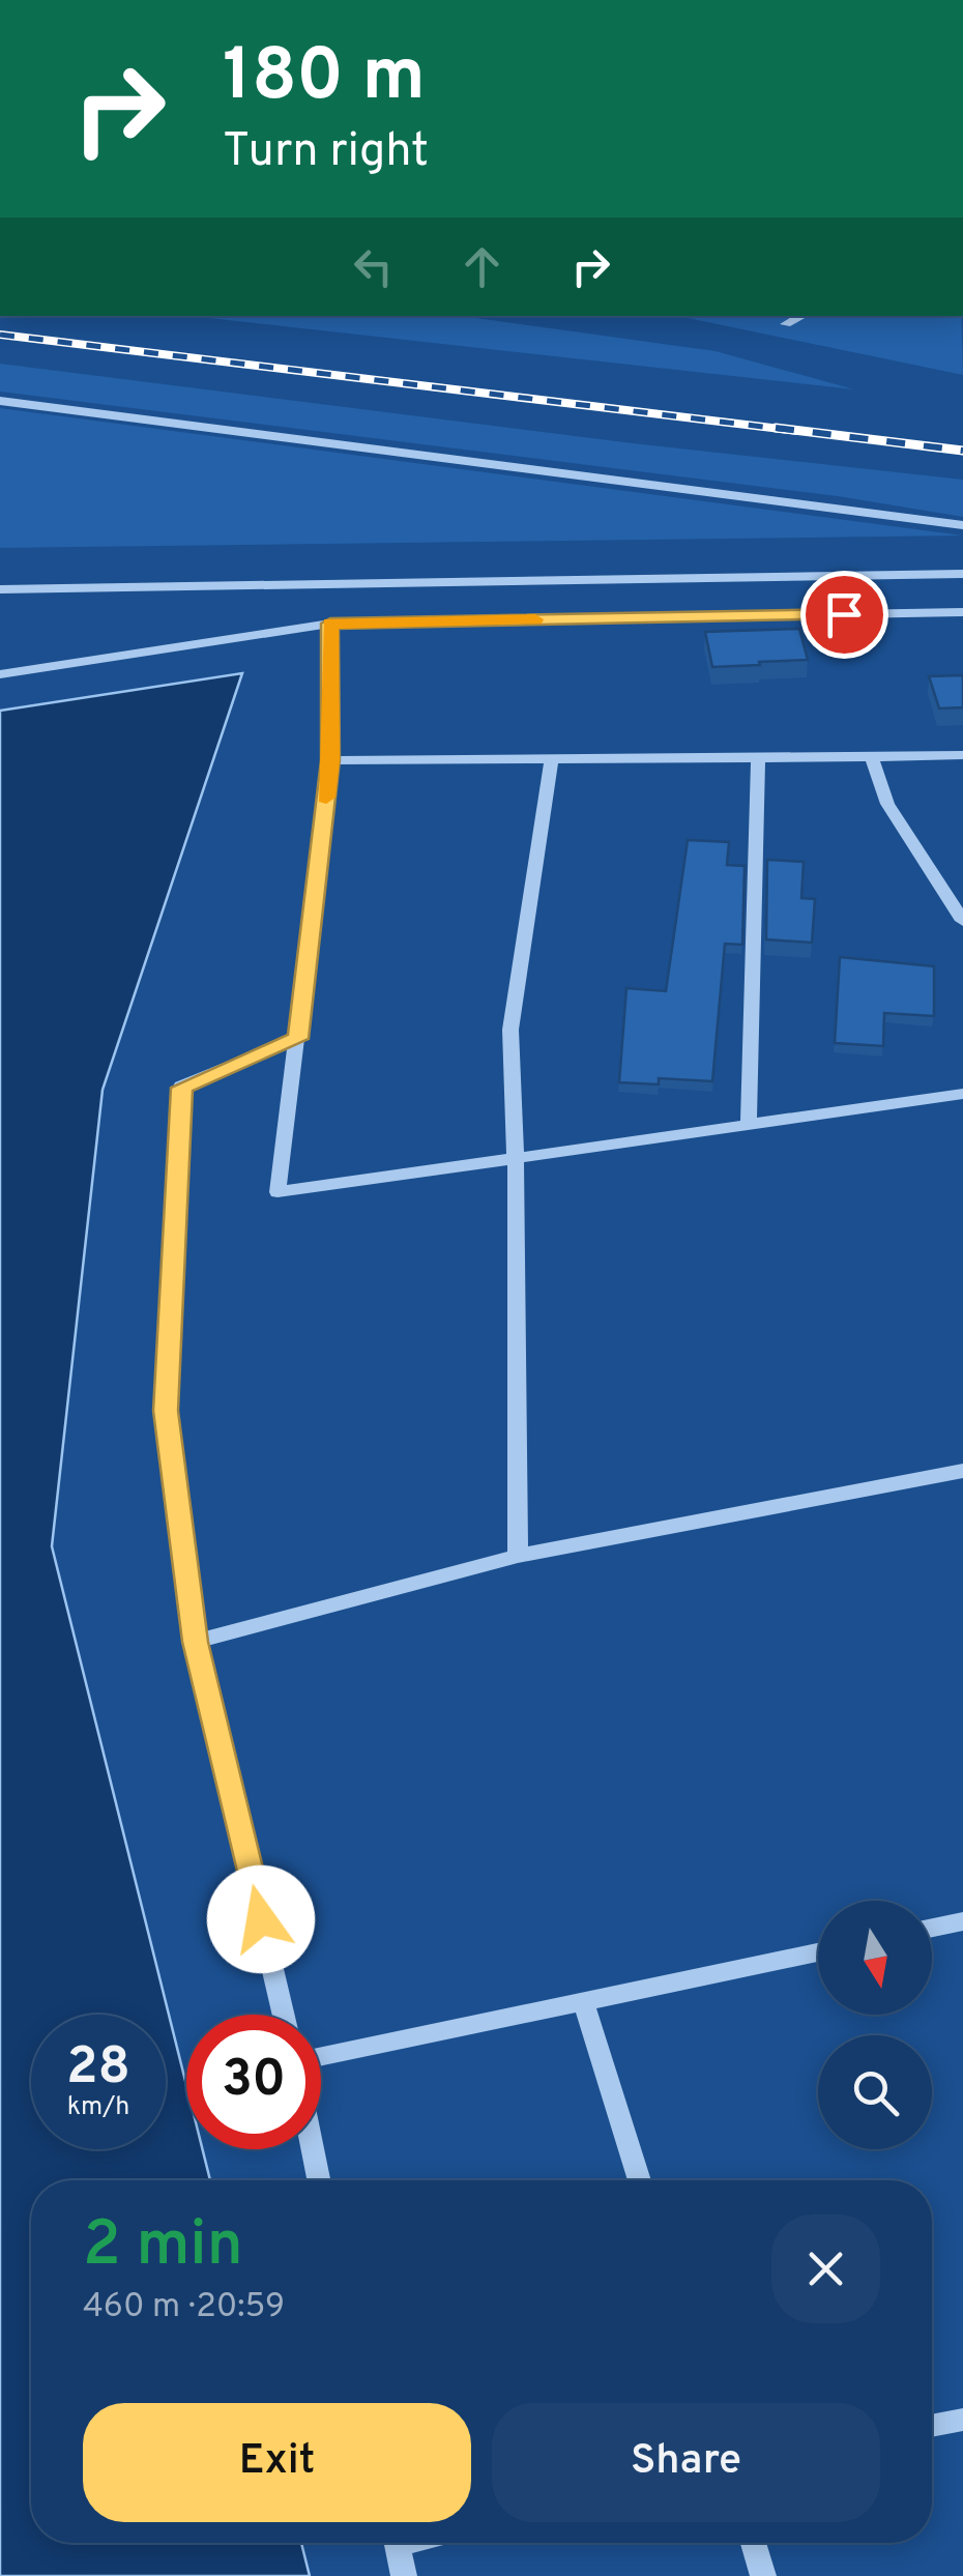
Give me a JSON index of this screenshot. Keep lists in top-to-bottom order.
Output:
{
  "north": "bottom",
  "page": {
    "turn": ["180 m", "Turn right"],
    "speed": "28 km/h",
    "limit": "30",
    "heading": ["2 min", "460 m · 20:59"],
    "buttons": ["Exit", "Share"]
  }
}
